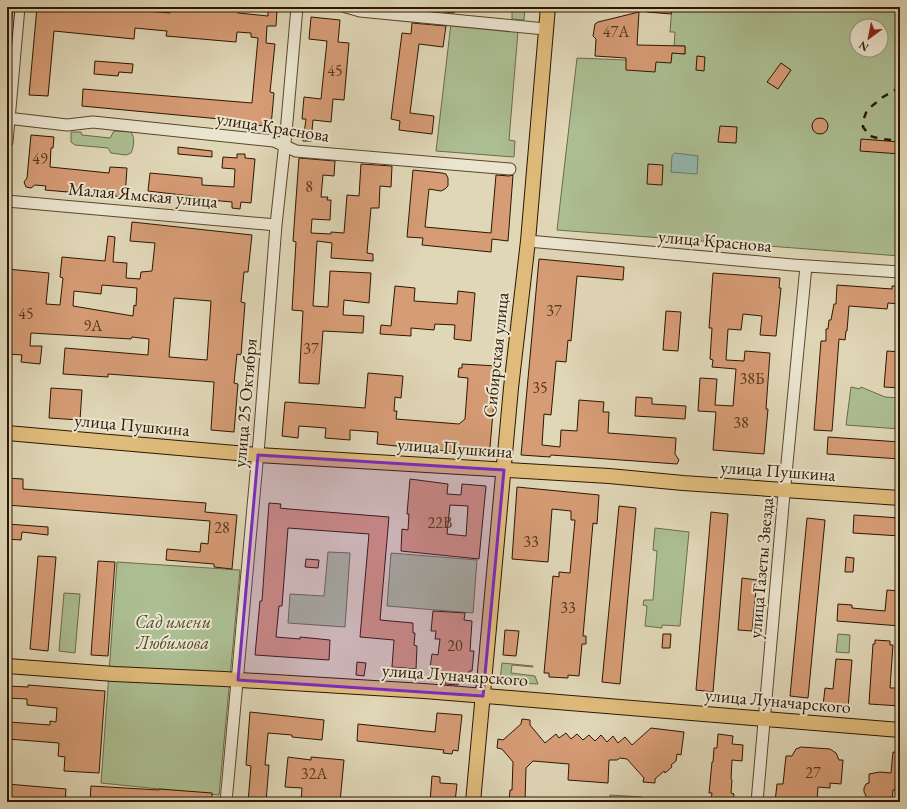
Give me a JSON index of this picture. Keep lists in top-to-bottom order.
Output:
{
  "streets": {
    "main road": ["Сибирская улица", "улица Пушкина", "улица Луначарского"],
    "street": [
      "улица Краснова",
      "Малая Ямская улица",
      "улица 25 Октября",
      "улица Газеты Звезда"
    ]
  },
  "crossings": [
    ["улица Краснова", "Сибирская улица"],
    ["улица Краснова", "улица 25 Октября"],
    ["улица Краснова", "улица Газеты Звезда"],
    ["Малая Ямская улица", "улица 25 Октября"],
    ["Сибирская улица", "улица Пушкина"],
    ["Сибирская улица", "улица Луначарского"],
    ["улица 25 Октября", "улица Пушкина"],
    ["улица 25 Октября", "улица Луначарского"],
    ["улица Пушкина", "улица Газеты Звезда"],
    ["улица Газеты Звезда", "улица Луначарского"]
  ],
  "parks": ["Сад имени Любимова"],
  "house_numbers": [
    "47А",
    "45",
    "49",
    "8",
    "37",
    "45",
    "9А",
    "37",
    "38Б",
    "35",
    "38",
    "22В",
    "28",
    "33",
    "33",
    "20",
    "27",
    "32А"
  ],
  "north": "bottom left"
}
